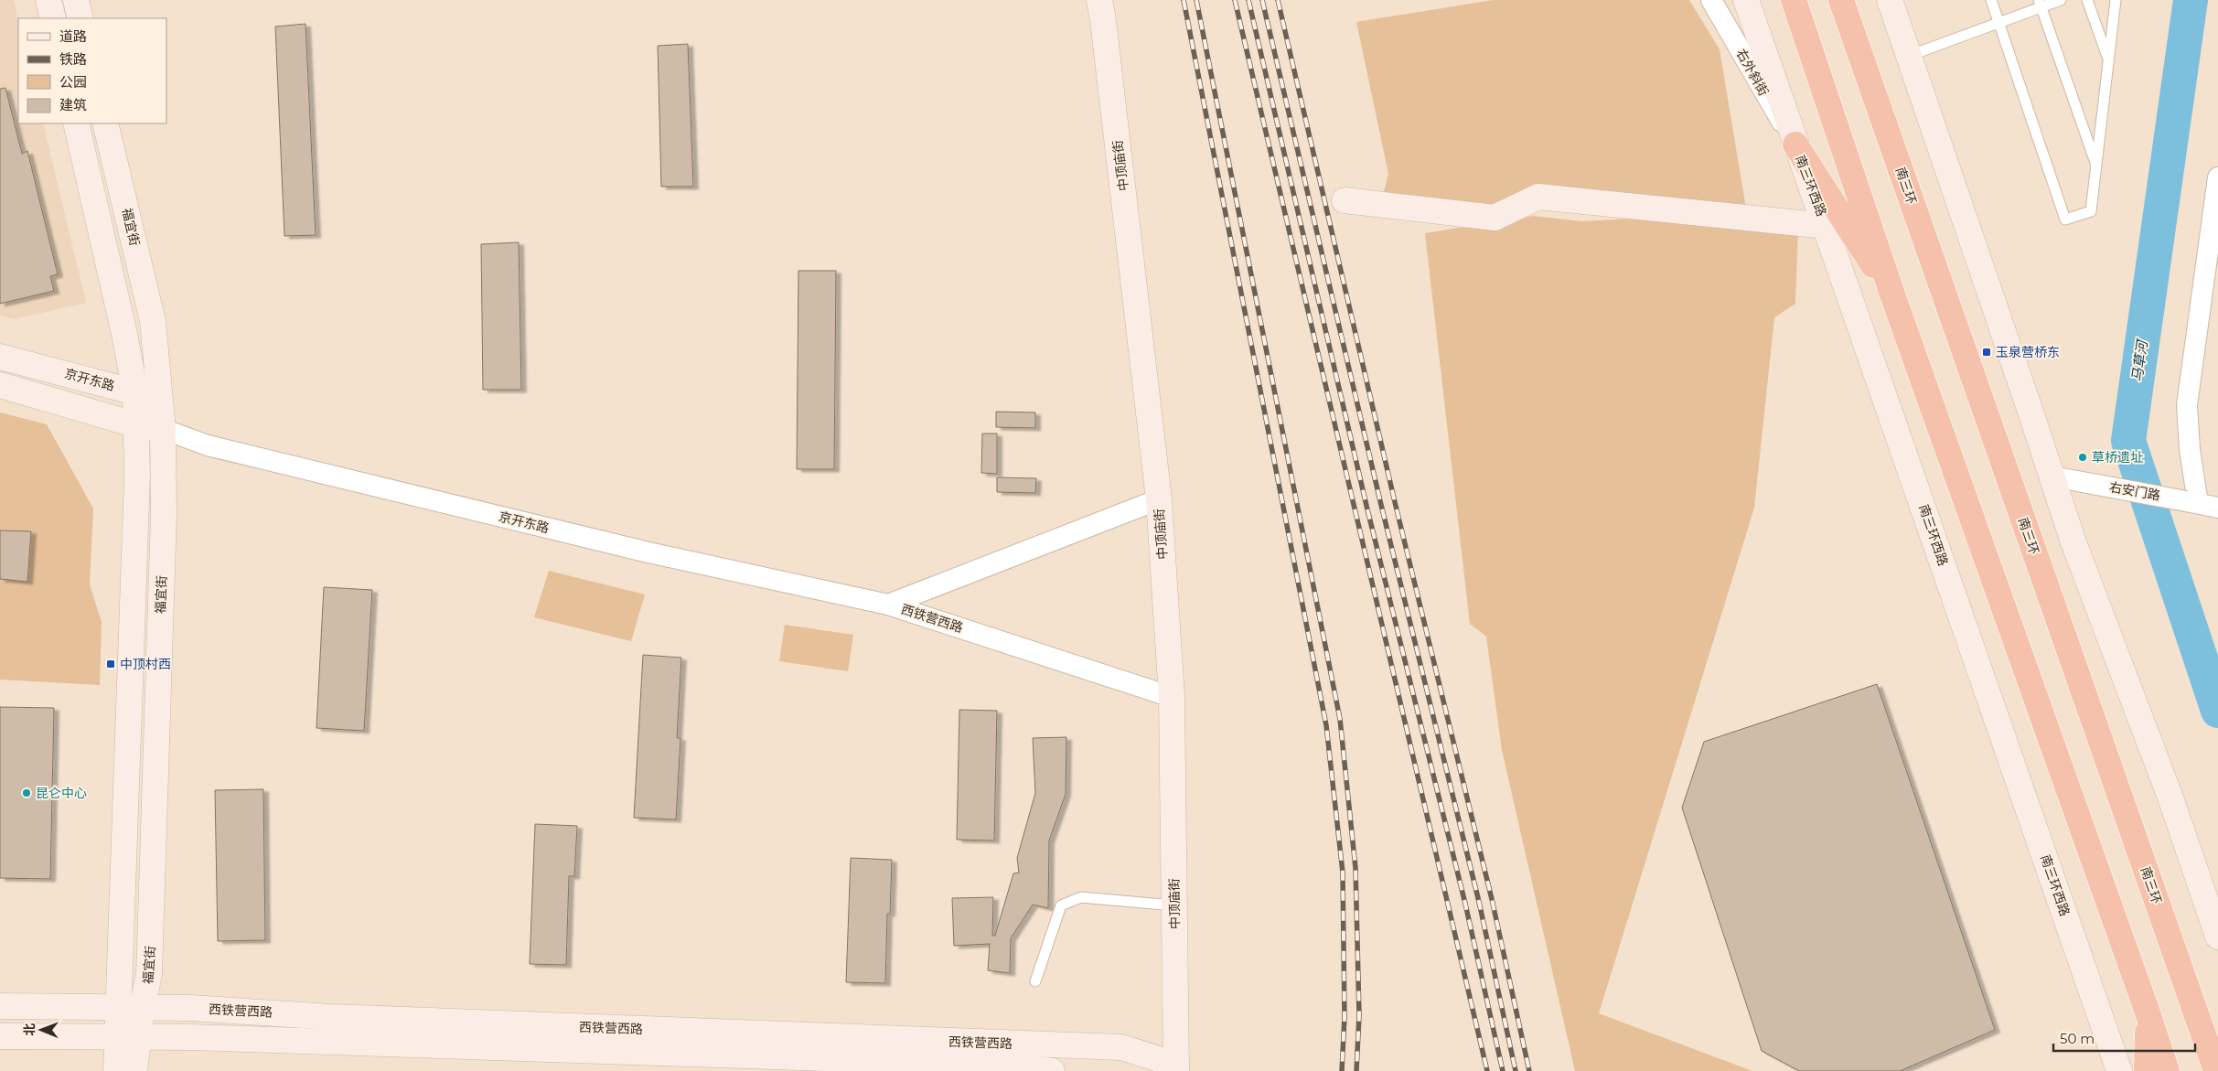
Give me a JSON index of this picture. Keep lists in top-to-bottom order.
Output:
{
  "streets": {
    "highway": ["南三环"],
    "street": [
      "右外斜街",
      "中顶庙街",
      "南三环西路",
      "福宜街",
      "京开东路",
      "右安门路",
      "西铁营西路"
    ]
  },
  "crossings": [
    ["右外斜街", "南三环西路"],
    ["中顶庙街", "西铁营西路"],
    ["福宜街", "京开东路"],
    ["福宜街", "西铁营西路"],
    ["京开东路", "西铁营西路"]
  ],
  "water": ["马草河"],
  "places": {
    "transit": ["玉泉营桥东", "中顶村西"],
    "other": ["草桥遗址", "昆仑中心"]
  },
  "legend": [
    "道路",
    "铁路",
    "公园",
    "建筑"
  ],
  "scale_bar": "50 m",
  "north": "left"
}
